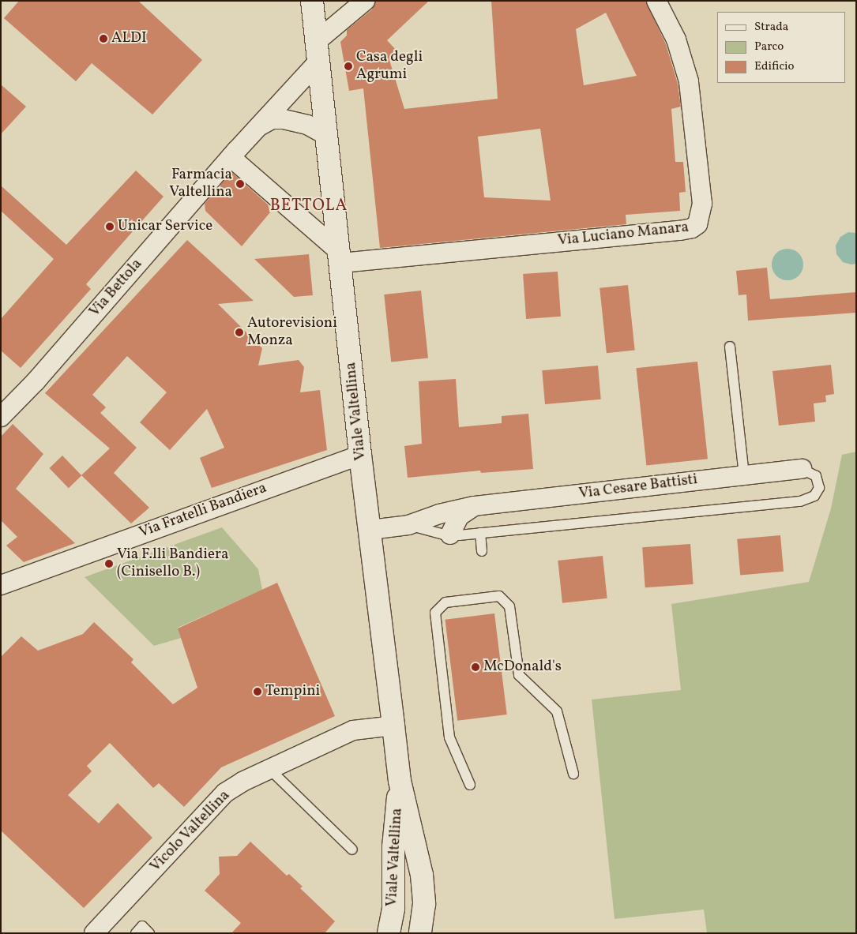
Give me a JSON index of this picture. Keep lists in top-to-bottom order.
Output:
{
  "streets": {
    "main road": ["Viale Valtellina"],
    "street": [
      "Via Luciano Manara",
      "Via Bettola",
      "Via Cesare Battisti",
      "Via Fratelli Bandiera",
      "Vicolo Valtellina"
    ]
  },
  "crossings": [
    ["Via Luciano Manara", "Viale Valtellina"],
    ["Via Bettola", "Viale Valtellina"],
    ["Viale Valtellina", "Via Cesare Battisti"],
    ["Viale Valtellina", "Via Fratelli Bandiera"],
    ["Viale Valtellina", "Vicolo Valtellina"]
  ],
  "districts": ["BETTOLA"],
  "places": [
    "ALDI",
    "Casa degli Agrumi",
    "Farmacia Valtellina",
    "Unicar Service",
    "Autorevisioni Monza",
    "Via F.lli Bandiera (Cinisello B.)",
    "McDonald's",
    "Tempini"
  ],
  "legend": ["Strada", "Parco", "Edificio"]
}
